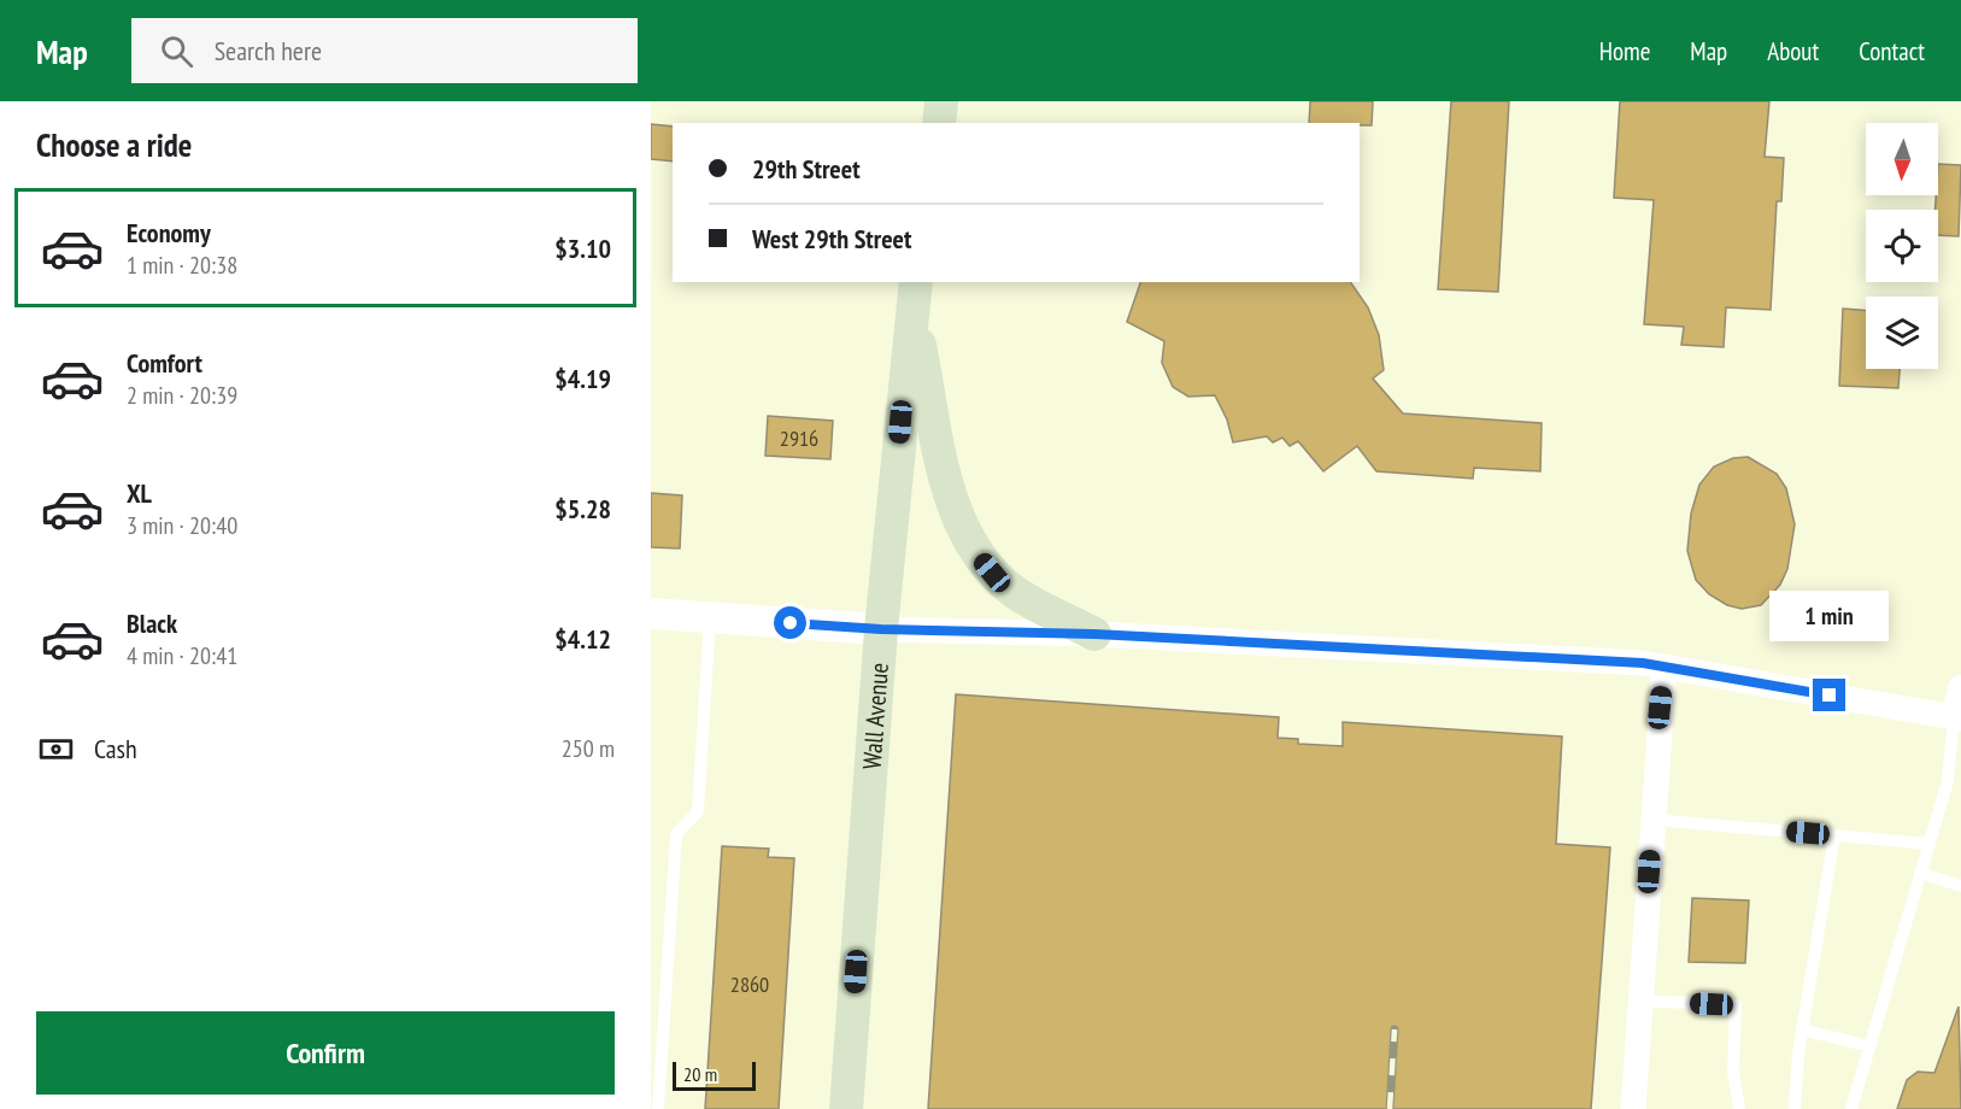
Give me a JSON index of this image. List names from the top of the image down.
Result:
{
  "streets": {
    "main road": ["Wall Avenue"]
  },
  "house_numbers": ["2916", "2860"],
  "scale_bar": "20 m",
  "north": "bottom",
  "page": {
    "header": "Map",
    "search": "Search here",
    "nav": [
      "Home",
      "Map",
      "About",
      "Contact"
    ],
    "heading": "Choose a ride",
    "banner": ["29th Street", "West 29th Street"],
    "list": [
      {
        "name": "Economy",
        "note": "1 min · 20:38",
        "value": "$3.10"
      },
      {
        "name": "Comfort",
        "note": "2 min · 20:39",
        "value": "$4.19"
      },
      {
        "name": "XL",
        "note": "3 min · 20:40",
        "value": "$5.28"
      },
      {
        "name": "Black",
        "note": "4 min · 20:41",
        "value": "$4.12"
      }
    ],
    "bubble": "1 min",
    "pay": ["Cash", "250 m"],
    "buttons": "Confirm",
    "scale": "20 m"
  }
}
